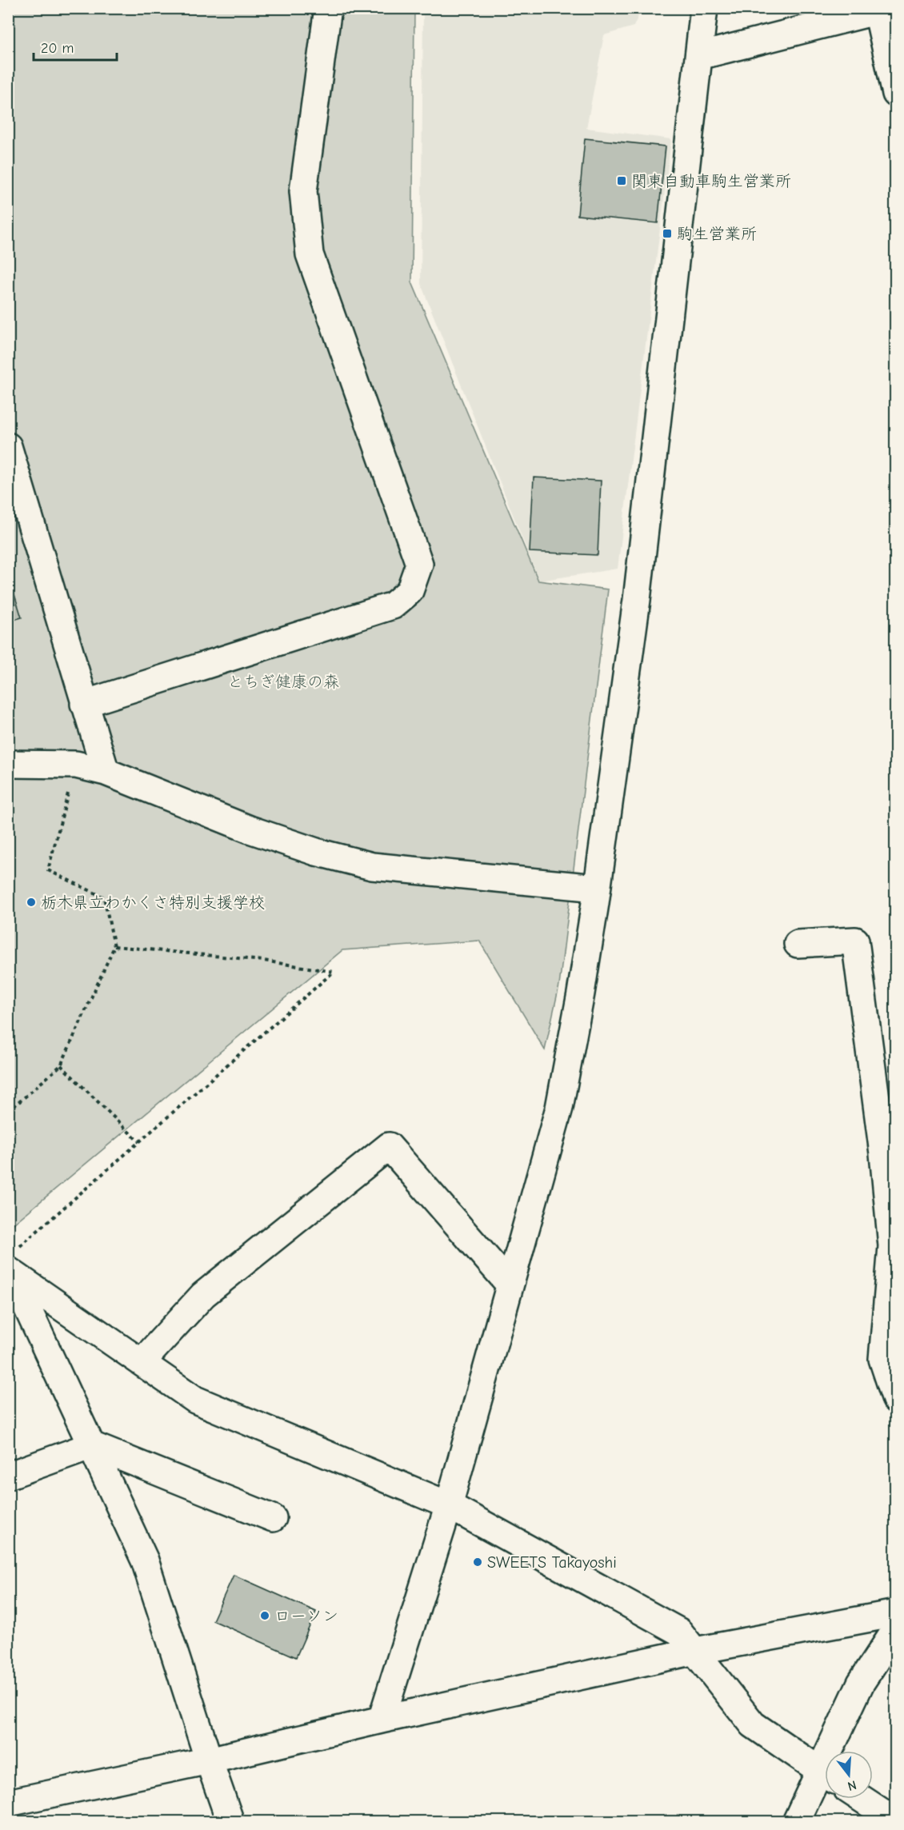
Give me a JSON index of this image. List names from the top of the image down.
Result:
{
  "parks": ["とちぎ健康の森"],
  "places": {
    "transit": ["関東自動車駒生営業所", "駒生営業所"],
    "other": ["栃木県立わかくさ特別支援学校", "SWEETS Takayoshi", "ローソン"]
  },
  "scale_bar": "20 m",
  "north": "bottom"
}
